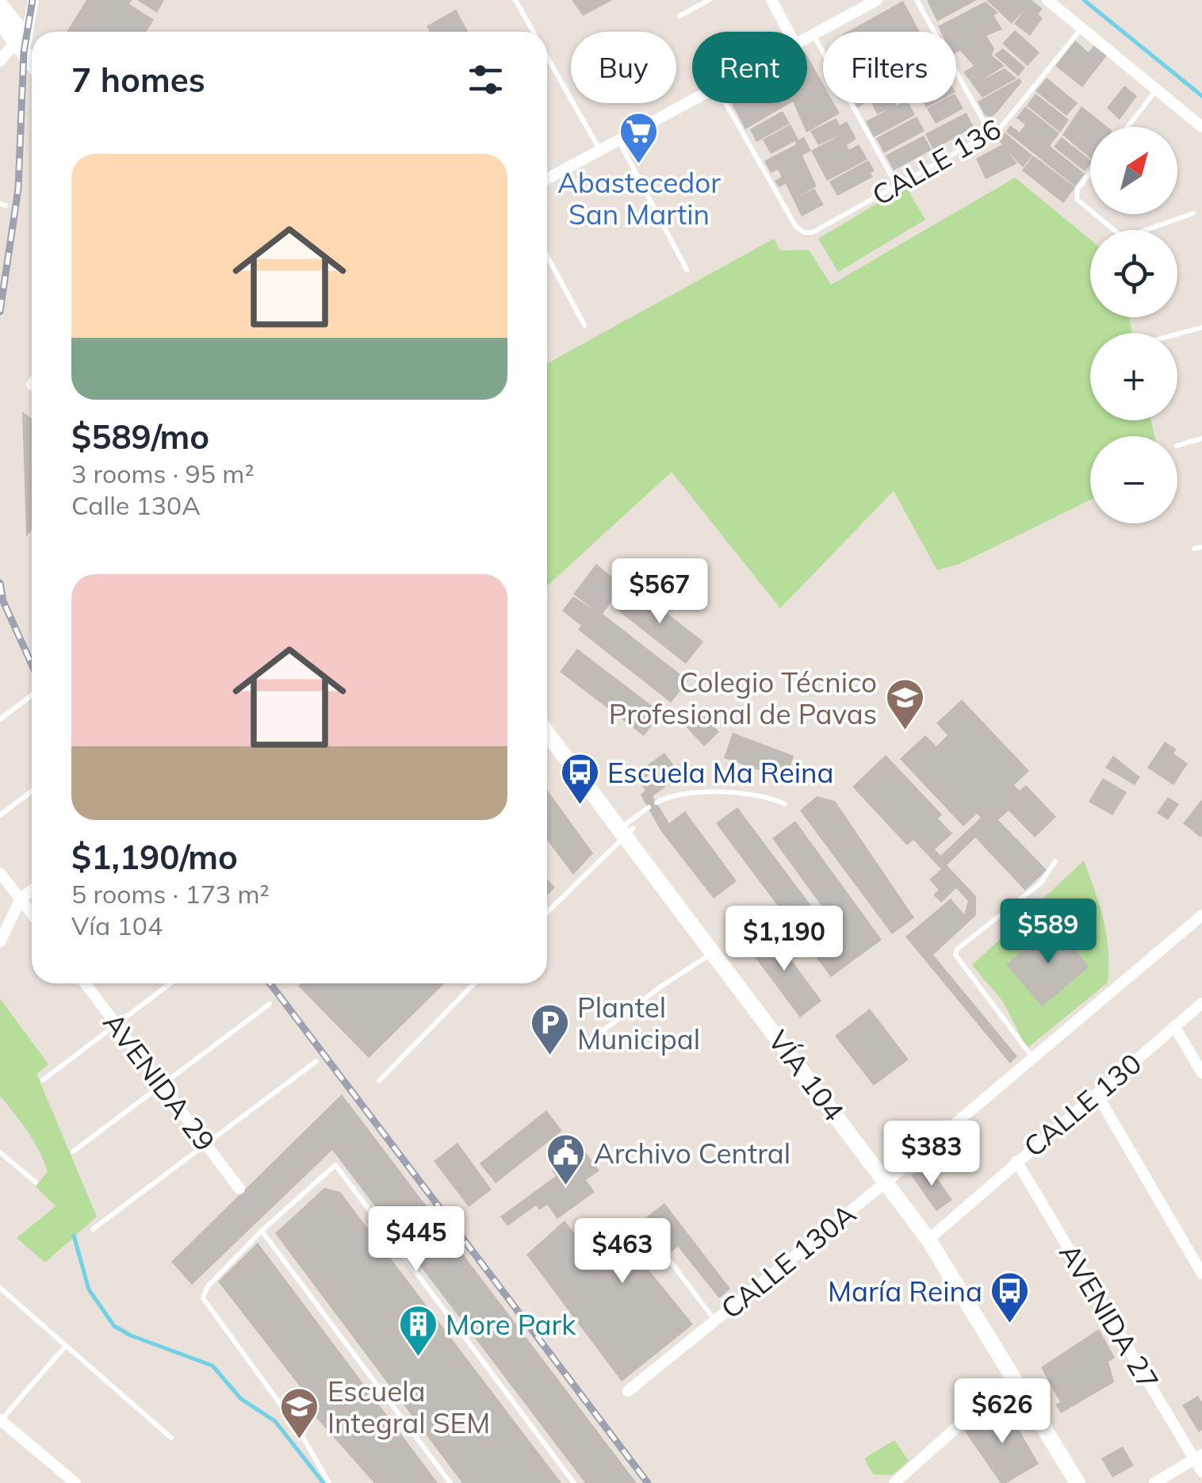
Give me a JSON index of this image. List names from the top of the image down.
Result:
{
  "streets": {
    "main road": ["VÍA 104"],
    "street": [
      "AVENIDA 29",
      "CALLE 130",
      "CALLE 130A",
      "AVENIDA 27"
    ],
    "lane": ["CALLE 136"]
  },
  "crossings": [
    ["VÍA 104", "CALLE 130"],
    ["VÍA 104", "CALLE 130A"],
    ["CALLE 130", "AVENIDA 27"]
  ],
  "places": {
    "supermarket": ["Abastecedor San Martin"],
    "school or university": ["Colegio Técnico Profesional de Pavas", "Escuela Integral SEM"],
    "bus stop": ["Escuela Ma Reina", "María Reina"],
    "parking": ["Plantel Municipal"],
    "public building": ["Archivo Central"],
    "building": ["More Park"]
  },
  "north": "top right",
  "page": {
    "chip": ["Buy", "Rent", "Filters"],
    "heading": "7 homes",
    "map_buttons": ["+", "−"],
    "list": [
      {
        "name": "$589/mo",
        "note": "3 rooms · 95 m² · Calle 130A"
      },
      {
        "name": "$1,190/mo",
        "note": "5 rooms · 173 m² · Vía 104"
      }
    ],
    "price": [
      "$567",
      "$589",
      "$1,190",
      "$383",
      "$445",
      "$463",
      "$626"
    ]
  }
}
